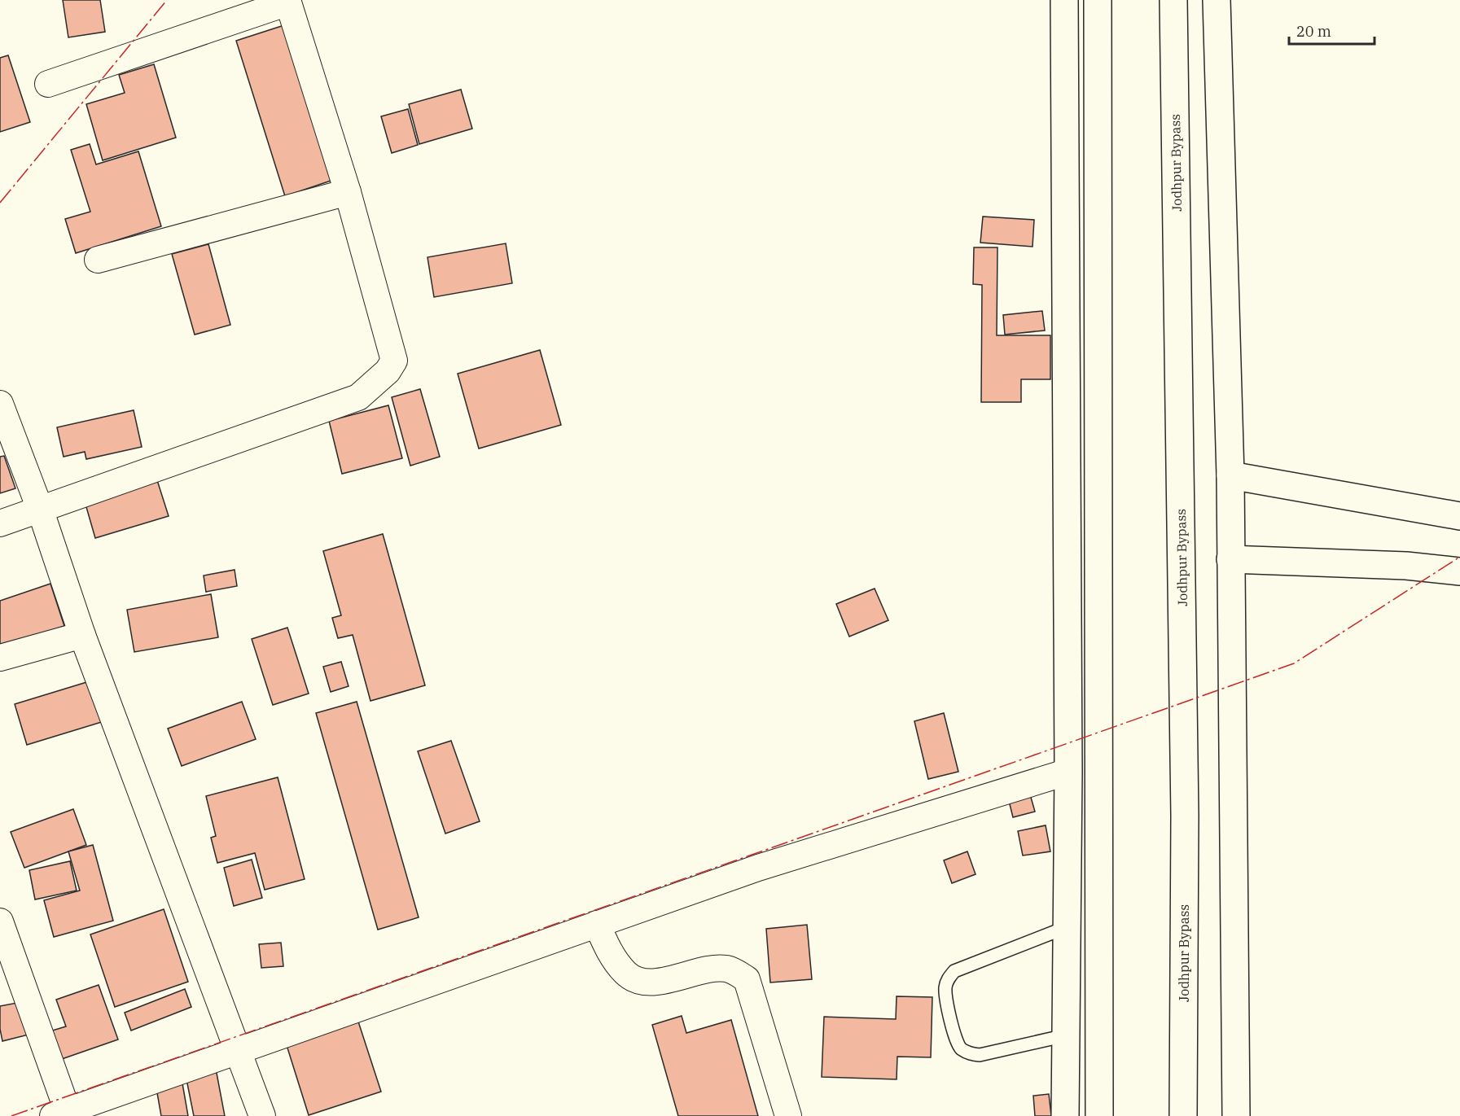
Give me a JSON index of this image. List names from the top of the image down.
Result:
{
  "streets": {
    "main road": ["Jodhpur Bypass"]
  },
  "scale_bar": "20 m"
}
